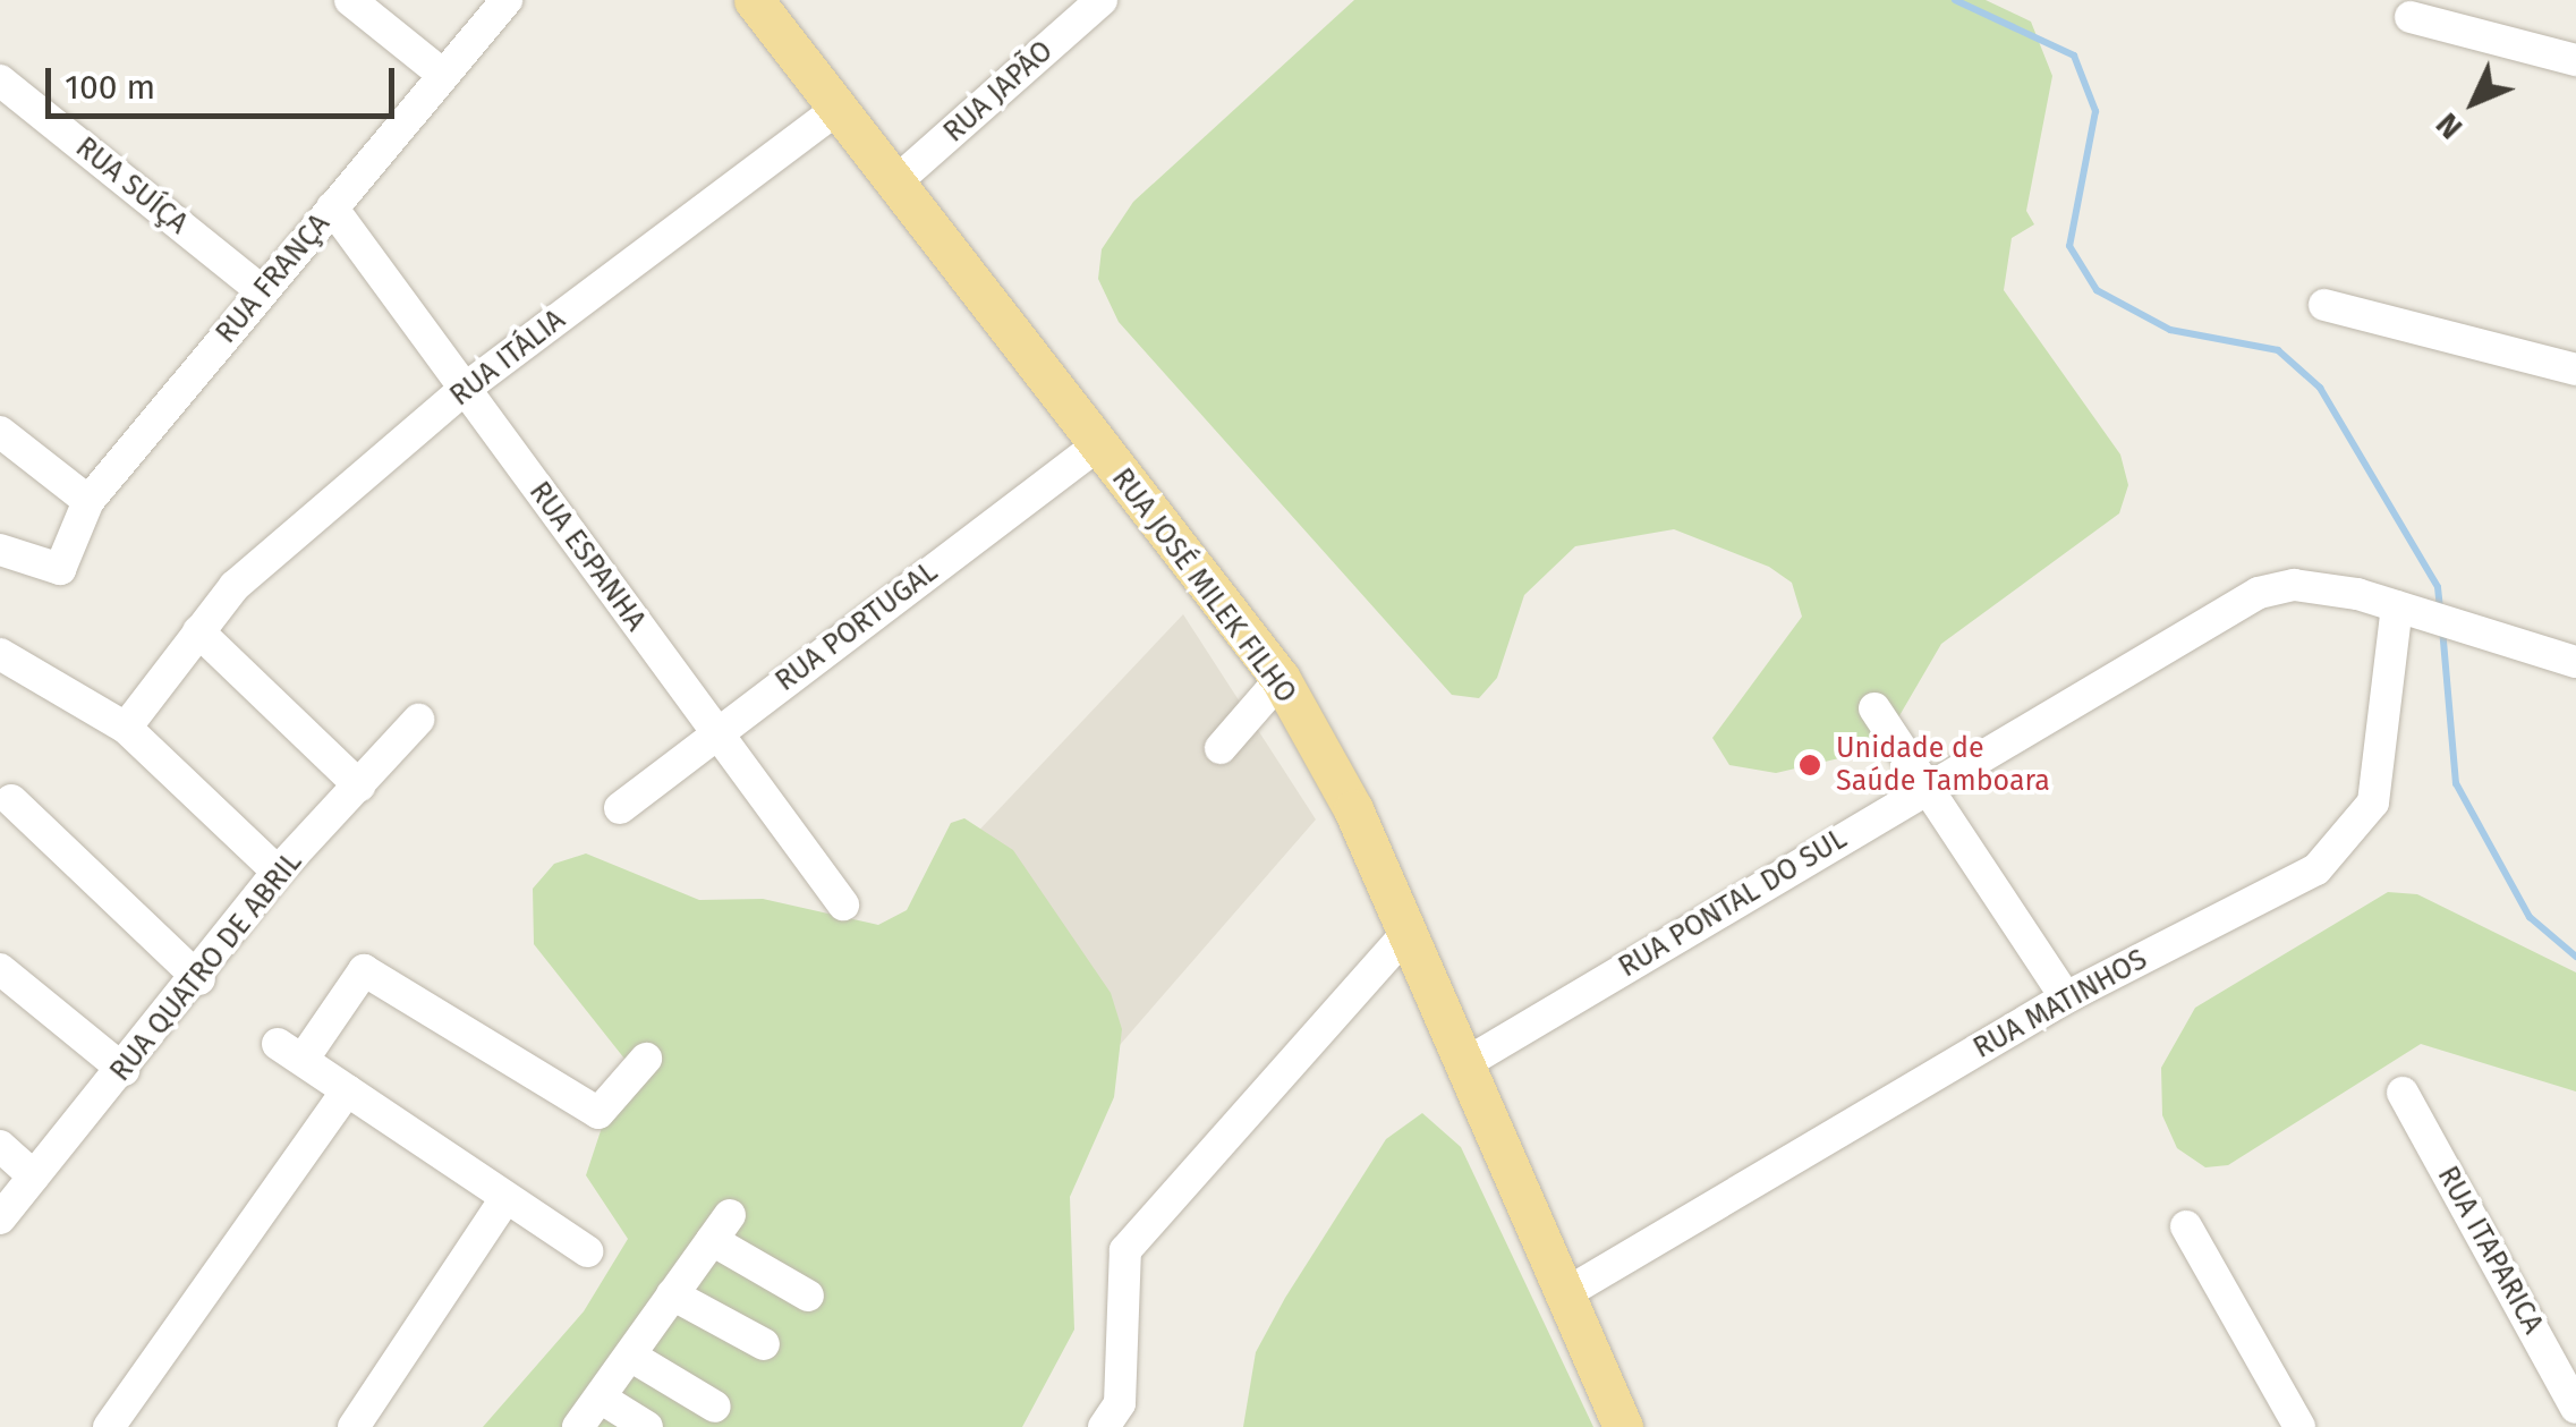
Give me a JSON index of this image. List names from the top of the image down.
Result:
{
  "streets": {
    "main road": ["RUA JOSÉ MILEK FILHO"],
    "street": [
      "RUA JAPÃO",
      "RUA SUÍÇA",
      "RUA FRANÇA",
      "RUA ITÁLIA",
      "RUA ESPANHA",
      "RUA PORTUGAL",
      "RUA PONTAL DO SUL",
      "RUA QUATRO DE ABRIL",
      "RUA MATINHOS",
      "RUA ITAPARICA"
    ]
  },
  "crossings": [
    ["RUA JAPÃO", "RUA JOSÉ MILEK FILHO"],
    ["RUA SUÍÇA", "RUA FRANÇA"],
    ["RUA FRANÇA", "RUA ESPANHA"],
    ["RUA ITÁLIA", "RUA ESPANHA"],
    ["RUA ITÁLIA", "RUA JOSÉ MILEK FILHO"],
    ["RUA ESPANHA", "RUA PORTUGAL"],
    ["RUA JOSÉ MILEK FILHO", "RUA PORTUGAL"],
    ["RUA JOSÉ MILEK FILHO", "RUA PONTAL DO SUL"],
    ["RUA JOSÉ MILEK FILHO", "RUA MATINHOS"],
    ["RUA PONTAL DO SUL", "RUA MATINHOS"]
  ],
  "places": ["Unidade de Saúde Tamboara"],
  "scale_bar": "100 m",
  "north": "bottom left"
}
